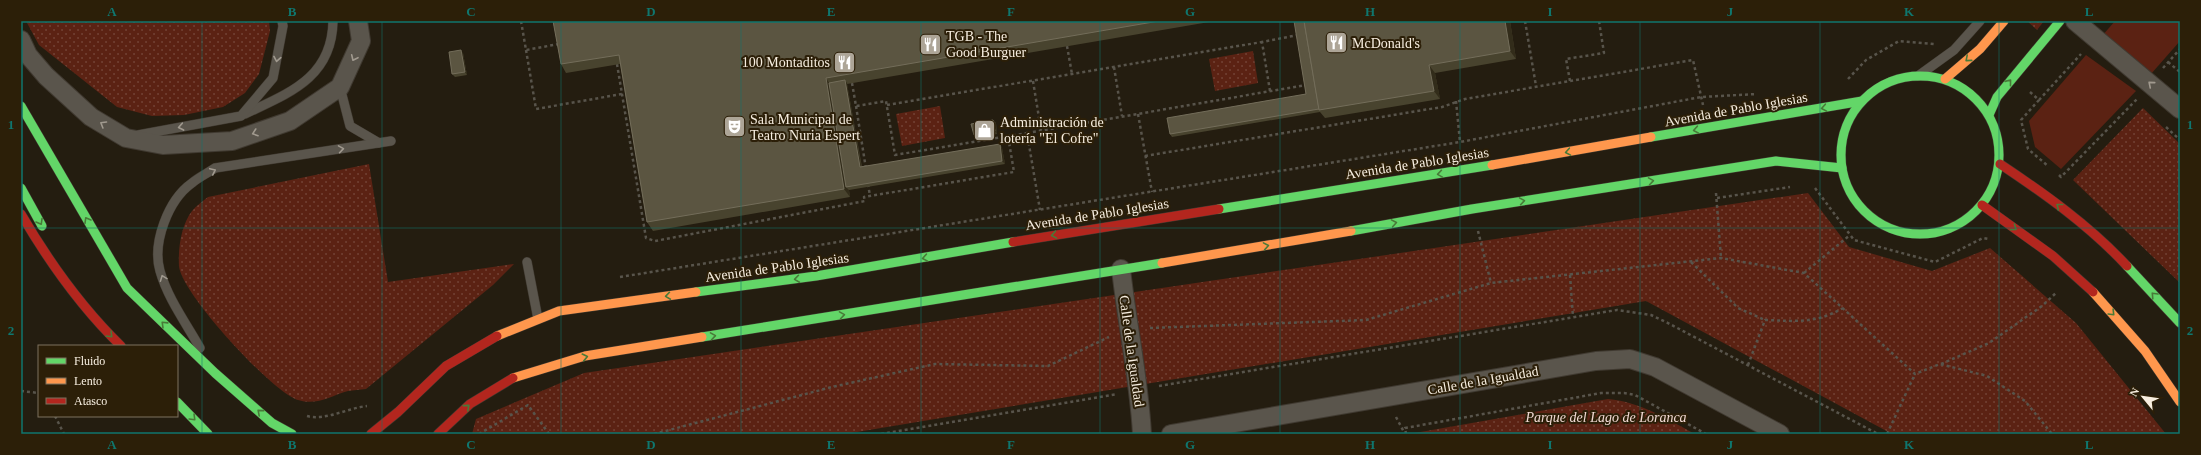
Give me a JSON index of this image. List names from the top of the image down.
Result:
{
  "streets": {
    "main road": ["Avenida de Pablo Iglesias"],
    "street": ["Calle de la Igualdad"]
  },
  "parks": ["Parque del Lago de Loranca"],
  "places": {
    "restaurant": ["McDonald's", "TGB - The Good Burguer", "100 Montaditos"],
    "theatre": ["Sala Municipal de Teatro Nuria Espert"],
    "shop": ["Administración de lotería \"El Cofre\""]
  },
  "legend": ["Fluido", "Lento", "Atasco"],
  "north": "top left",
  "grid": {
    "columns": [
      "A",
      "B",
      "C",
      "D",
      "E",
      "F",
      "G",
      "H",
      "I",
      "J",
      "K",
      "L"
    ],
    "rows": ["1", "2"]
  }
}
